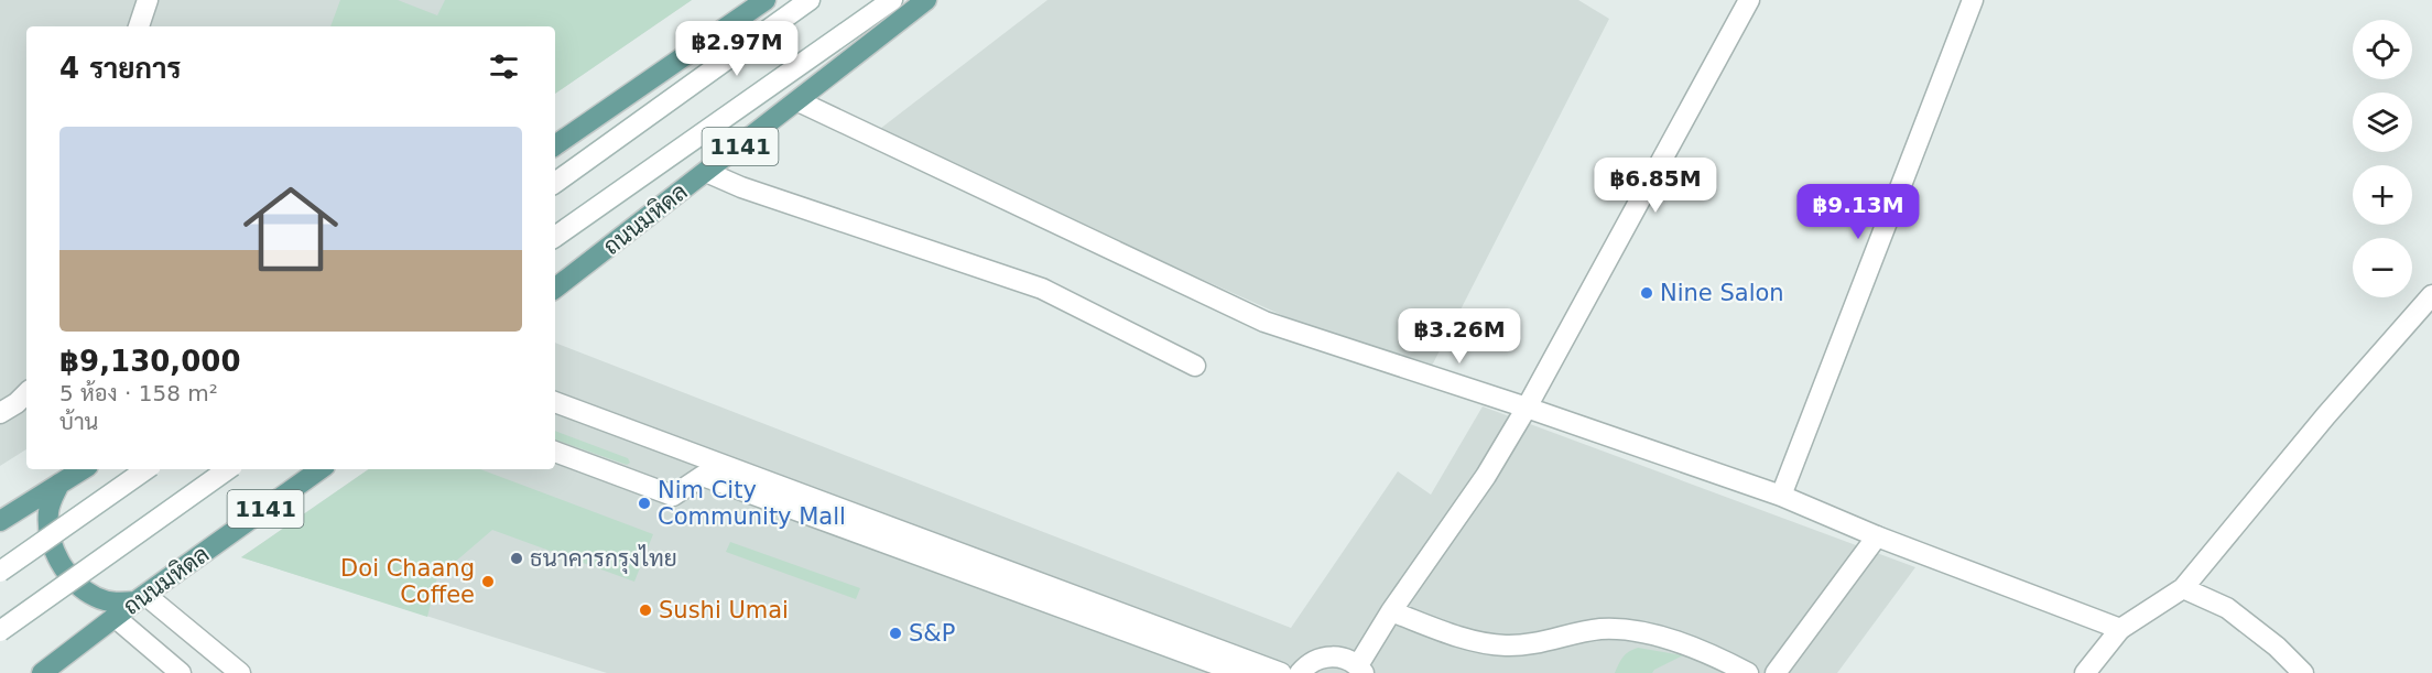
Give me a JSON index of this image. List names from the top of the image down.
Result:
{
  "streets": {
    "main road": ["1141", "ถนนมหิดล"]
  },
  "places": [
    "Nine Salon",
    "Nim City Community Mall",
    "ธนาคารกรุงไทย",
    "Doi Chaang Coffee",
    "Sushi Umai",
    "S&P"
  ],
  "page": {
    "map_buttons": ["+", "−"],
    "price": [
      "฿2.97M",
      "฿6.85M",
      "฿9.13M",
      "฿3.26M"
    ],
    "heading": "4 รายการ",
    "list": [
      {
        "name": "฿9,130,000",
        "note": "5 ห้อง · 158 m² · บ้าน"
      }
    ]
  }
}
